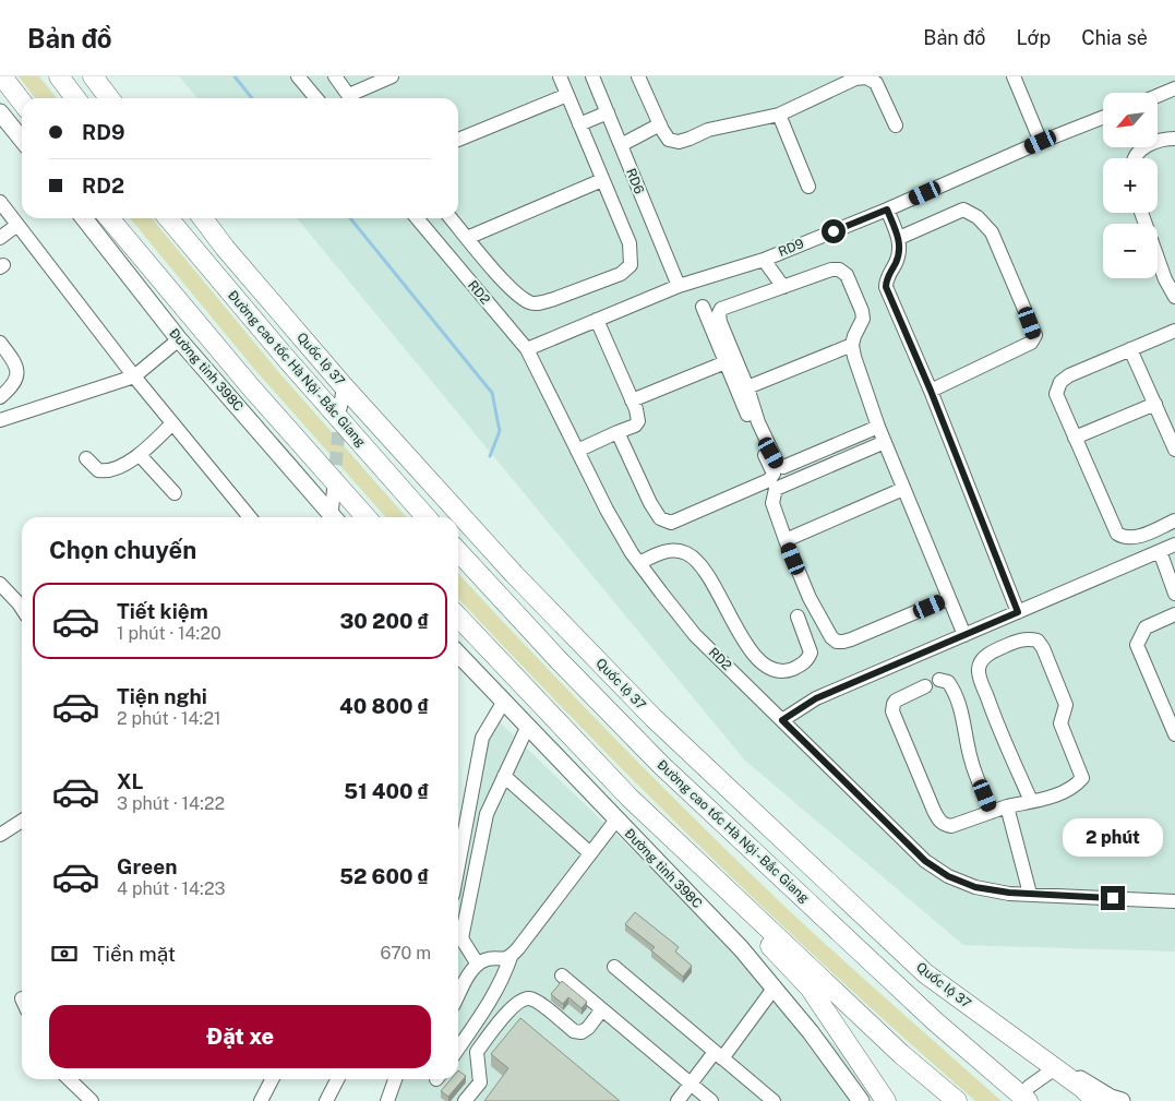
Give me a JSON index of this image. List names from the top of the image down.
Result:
{
  "streets": {
    "highway": ["Quốc lộ 37", "Đường cao tốc Hà Nội - Bắc Giang"],
    "main road": ["Đường tỉnh 398C"],
    "street": ["RD6", "RD9", "RD2"]
  },
  "crossings": [
    ["RD6", "RD9"],
    ["RD9", "RD2"]
  ],
  "north": "bottom left",
  "page": {
    "header": "Bản đồ",
    "nav": ["Bản đồ", "Lớp", "Chia sẻ"],
    "map_buttons": ["+", "−"],
    "banner": ["RD9", "RD2"],
    "heading": "Chọn chuyến",
    "list": [
      {
        "name": "Tiết kiệm",
        "note": "1 phút · 14:20",
        "value": "30 200 ₫"
      },
      {
        "name": "Tiện nghi",
        "note": "2 phút · 14:21",
        "value": "40 800 ₫"
      },
      {
        "name": "XL",
        "note": "3 phút · 14:22",
        "value": "51 400 ₫"
      },
      {
        "name": "Green",
        "note": "4 phút · 14:23",
        "value": "52 600 ₫"
      }
    ],
    "bubble": "2 phút",
    "pay": ["Tiền mặt", "670 m"],
    "buttons": "Đặt xe"
  }
}
